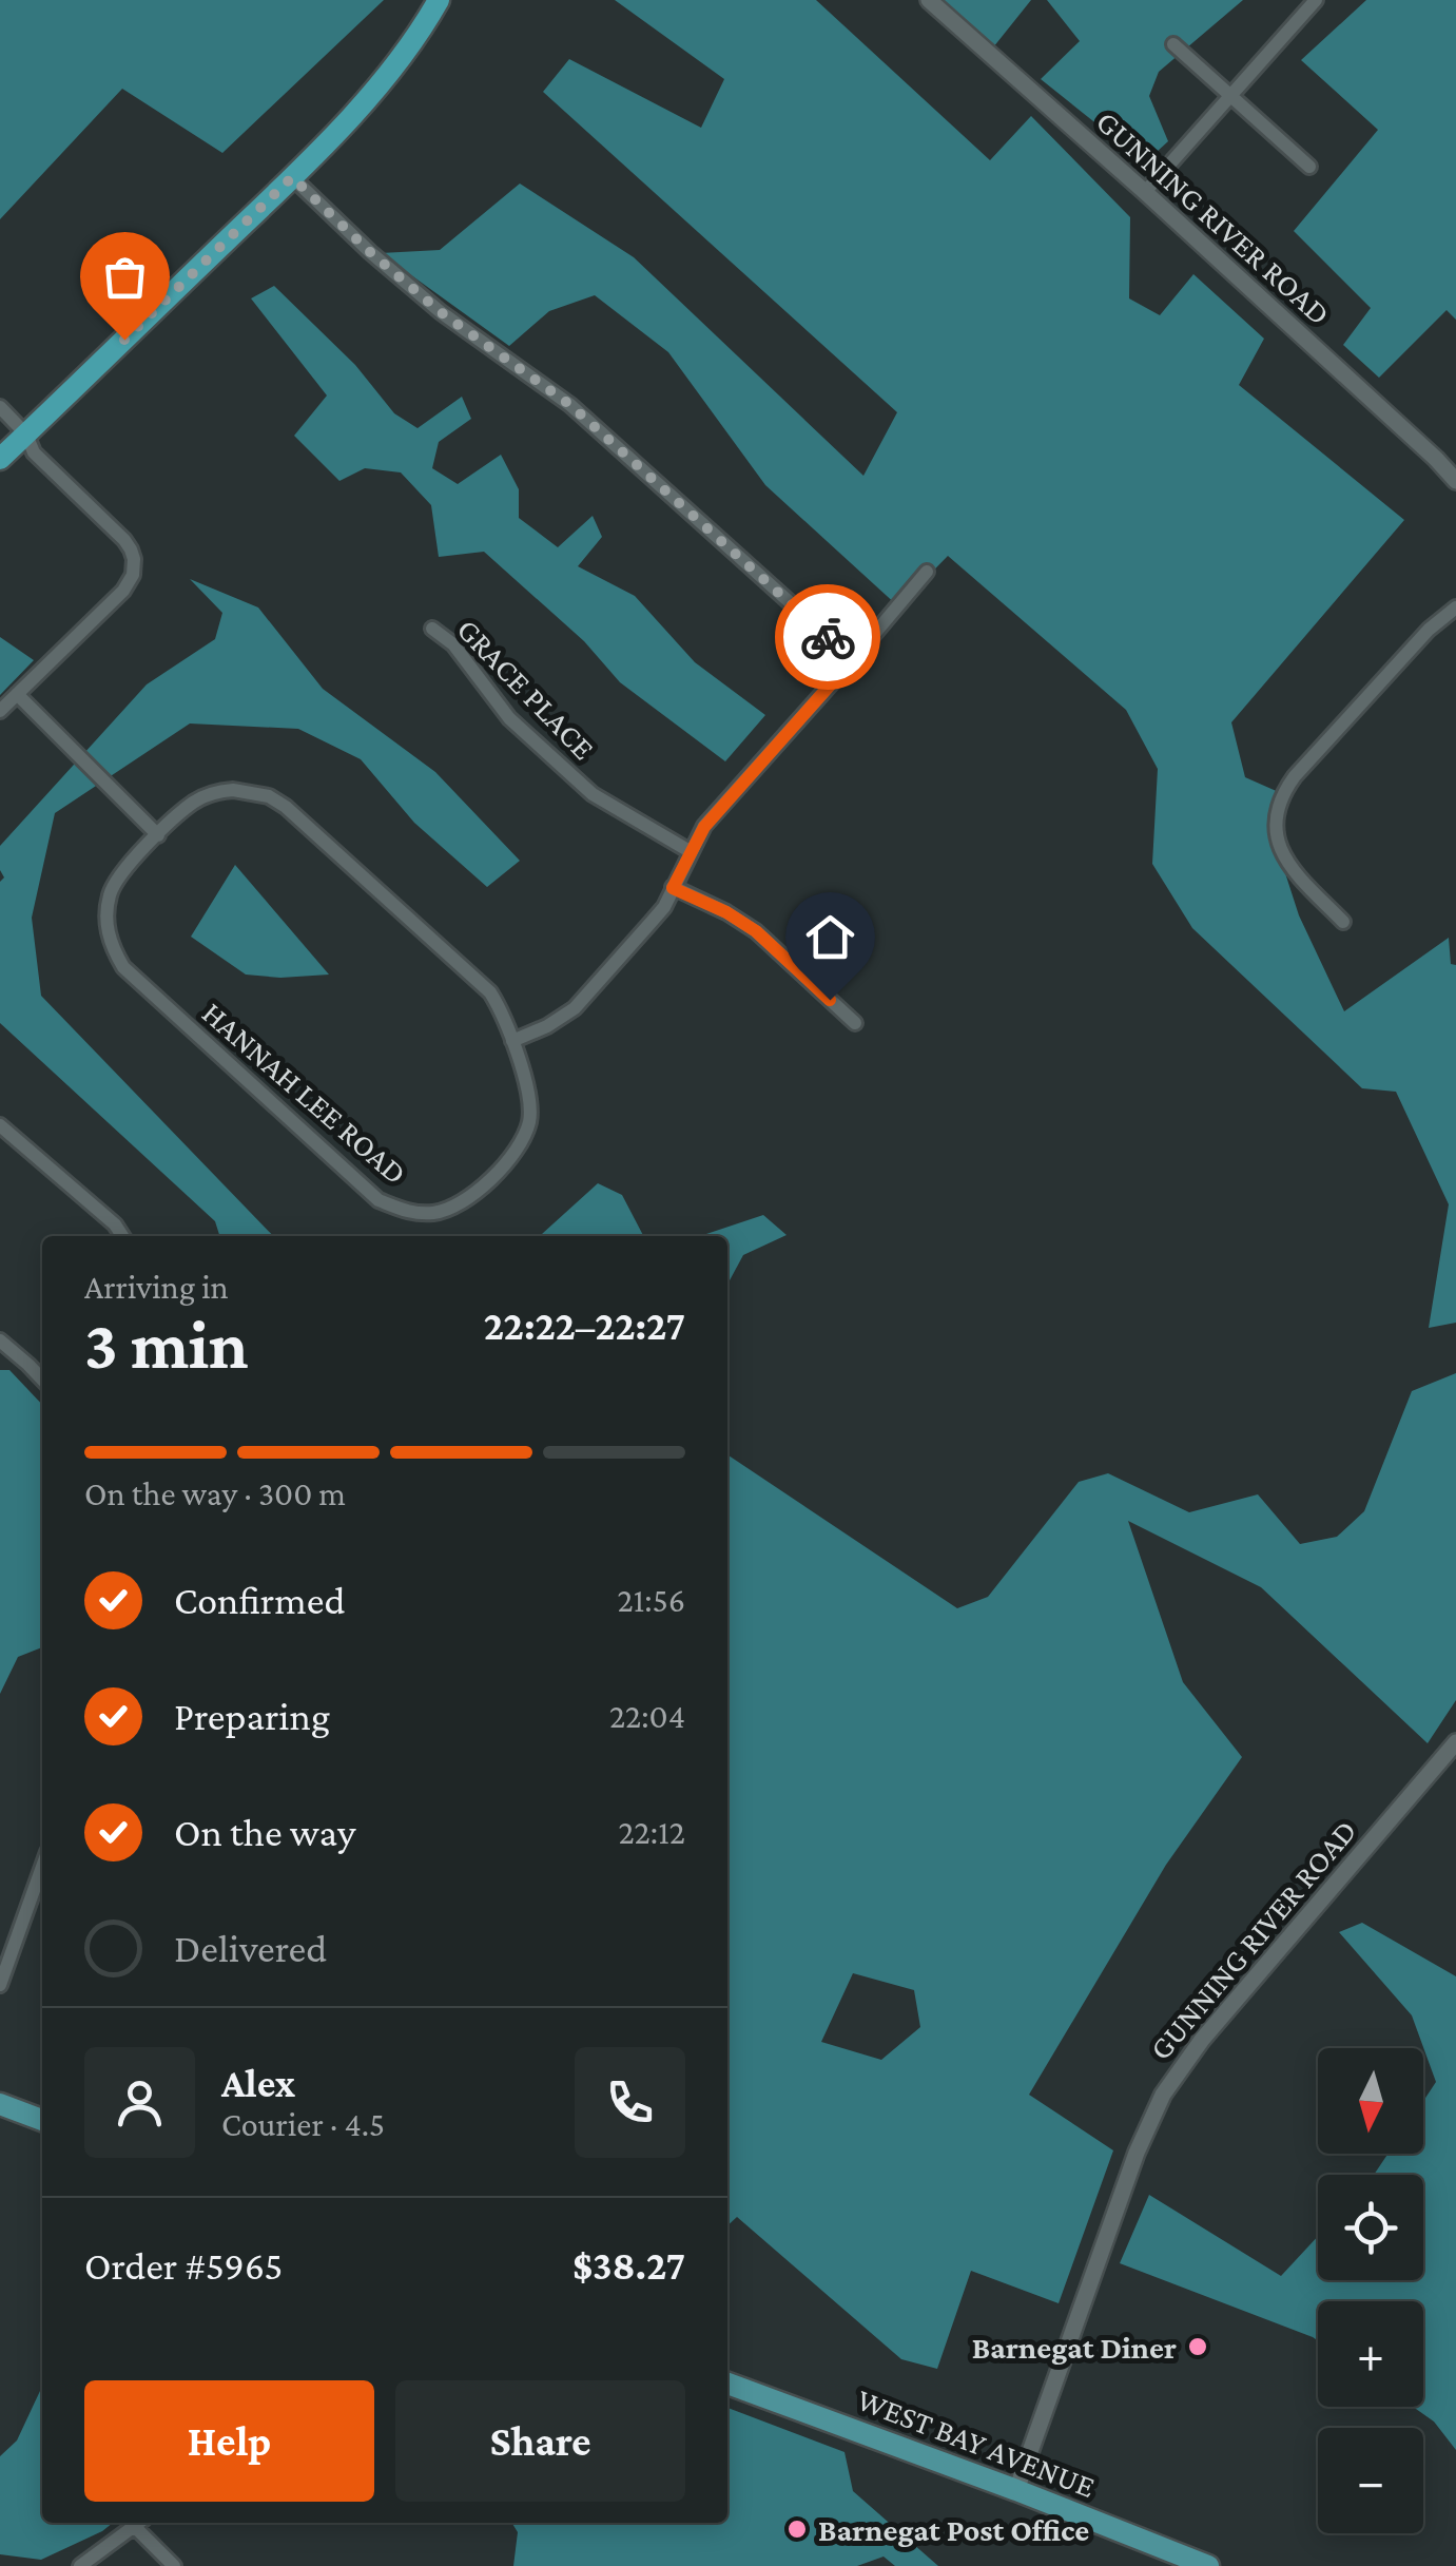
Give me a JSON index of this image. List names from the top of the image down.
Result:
{
  "streets": {
    "main road": ["WEST BAY AVENUE"],
    "street": ["GUNNING RIVER ROAD", "GRACE PLACE", "HANNAH LEE ROAD"]
  },
  "crossings": [
    ["GUNNING RIVER ROAD", "WEST BAY AVENUE"]
  ],
  "places": ["Barnegat Diner", "Barnegat Post Office"],
  "north": "bottom",
  "page": {
    "heading": ["3 min", "Arriving in", "22:22–22:27"],
    "panel": [
      "Alex",
      "Courier · 4.5",
      "Order #5965",
      "$38.27"
    ],
    "bar": "On the way · 300 m",
    "list": [
      ["Confirmed", "21:56"],
      ["Preparing", "22:04"],
      ["On the way", "22:12"],
      "Delivered"
    ],
    "map_buttons": ["+", "−"],
    "buttons": ["Help", "Share"]
  }
}
